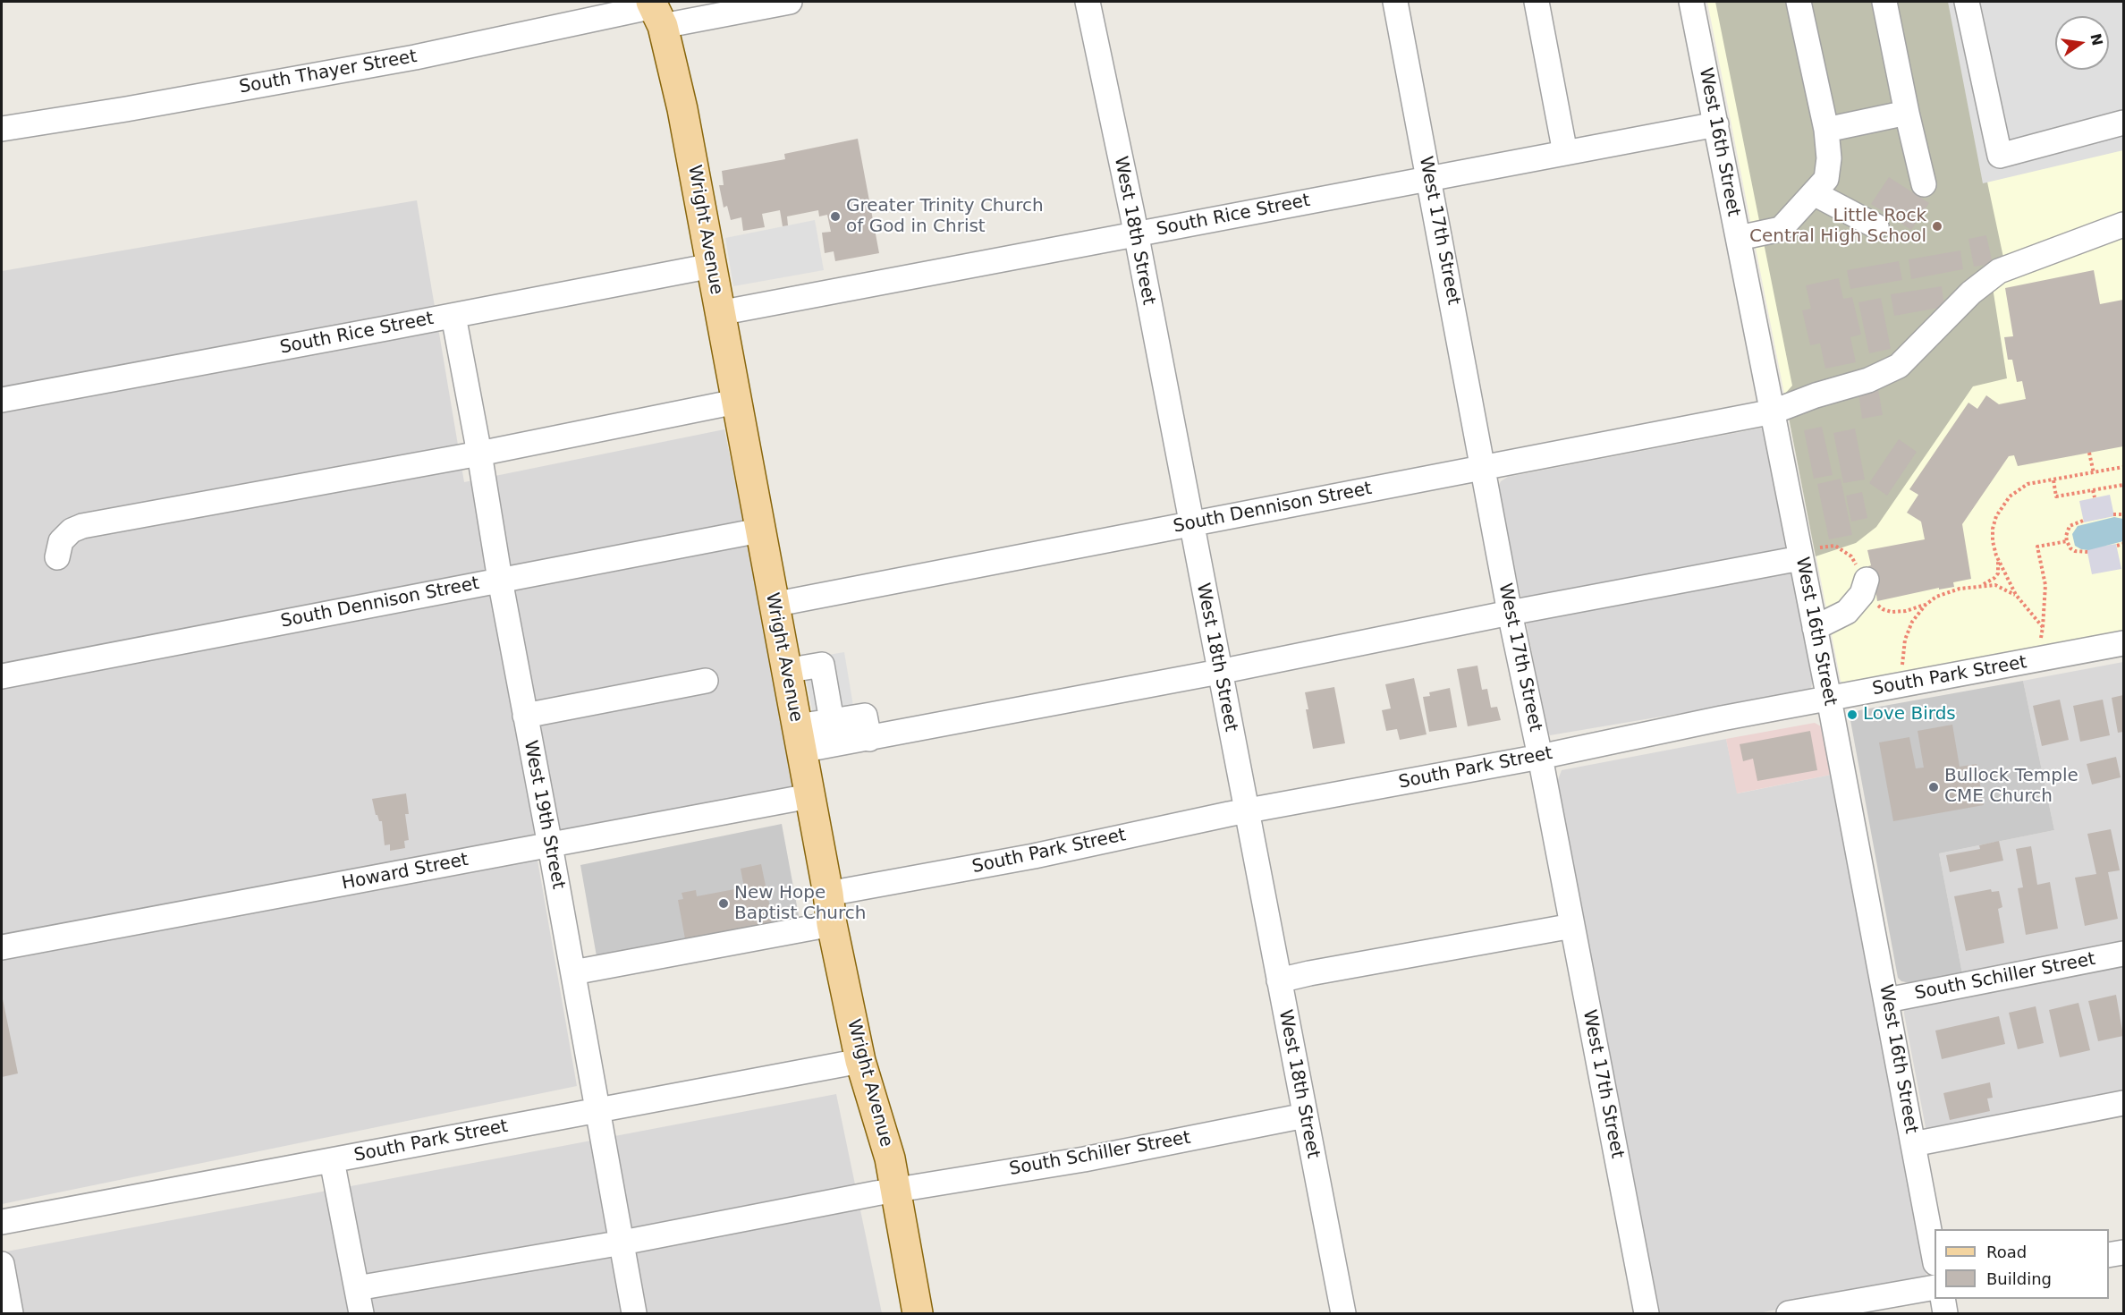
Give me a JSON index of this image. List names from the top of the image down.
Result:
{
  "streets": {
    "main road": ["Wright Avenue"],
    "street": [
      "South Thayer Street",
      "West 16th Street",
      "South Rice Street",
      "West 18th Street",
      "West 17th Street",
      "South Dennison Street",
      "South Park Street",
      "West 19th Street",
      "Howard Street",
      "South Schiller Street"
    ]
  },
  "crossings": [
    ["South Thayer Street", "Wright Avenue"],
    ["West 16th Street", "South Rice Street"],
    ["West 16th Street", "South Dennison Street"],
    ["West 16th Street", "South Park Street"],
    ["West 16th Street", "South Schiller Street"],
    ["South Rice Street", "Wright Avenue"],
    ["South Rice Street", "West 18th Street"],
    ["South Rice Street", "West 17th Street"],
    ["South Rice Street", "West 19th Street"],
    ["Wright Avenue", "South Dennison Street"],
    ["Wright Avenue", "South Park Street"],
    ["Wright Avenue", "Howard Street"],
    ["Wright Avenue", "South Schiller Street"],
    ["West 18th Street", "South Dennison Street"],
    ["West 18th Street", "South Park Street"],
    ["West 18th Street", "South Schiller Street"],
    ["West 17th Street", "South Dennison Street"],
    ["West 17th Street", "South Park Street"],
    ["South Dennison Street", "West 19th Street"],
    ["South Park Street", "West 19th Street"],
    ["West 19th Street", "Howard Street"],
    ["West 19th Street", "South Schiller Street"]
  ],
  "places": [
    "Greater Trinity Church of God in Christ",
    "Little Rock Central High School",
    "Love Birds",
    "Bullock Temple CME Church",
    "New Hope Baptist Church"
  ],
  "legend": ["Road", "Building"],
  "north": "right"
}
